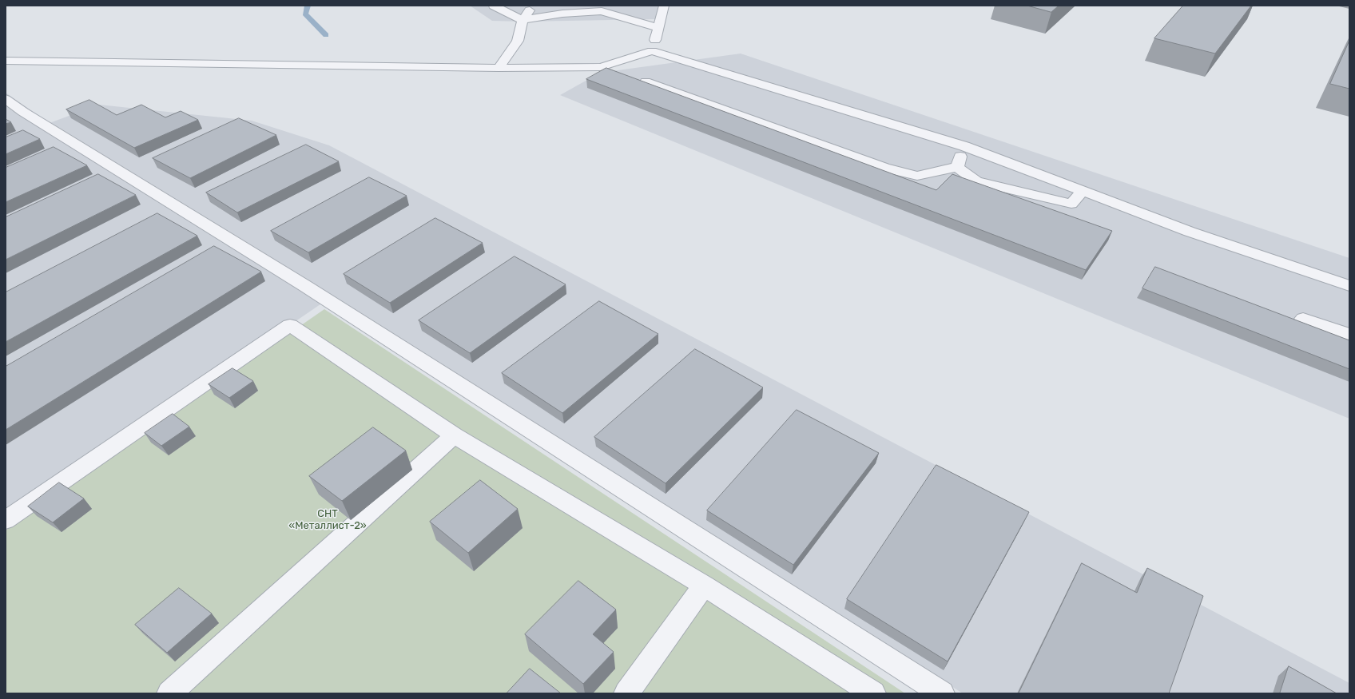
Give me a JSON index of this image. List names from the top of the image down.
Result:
{
  "parks": ["СНТ «Металлист-2»"]
}
